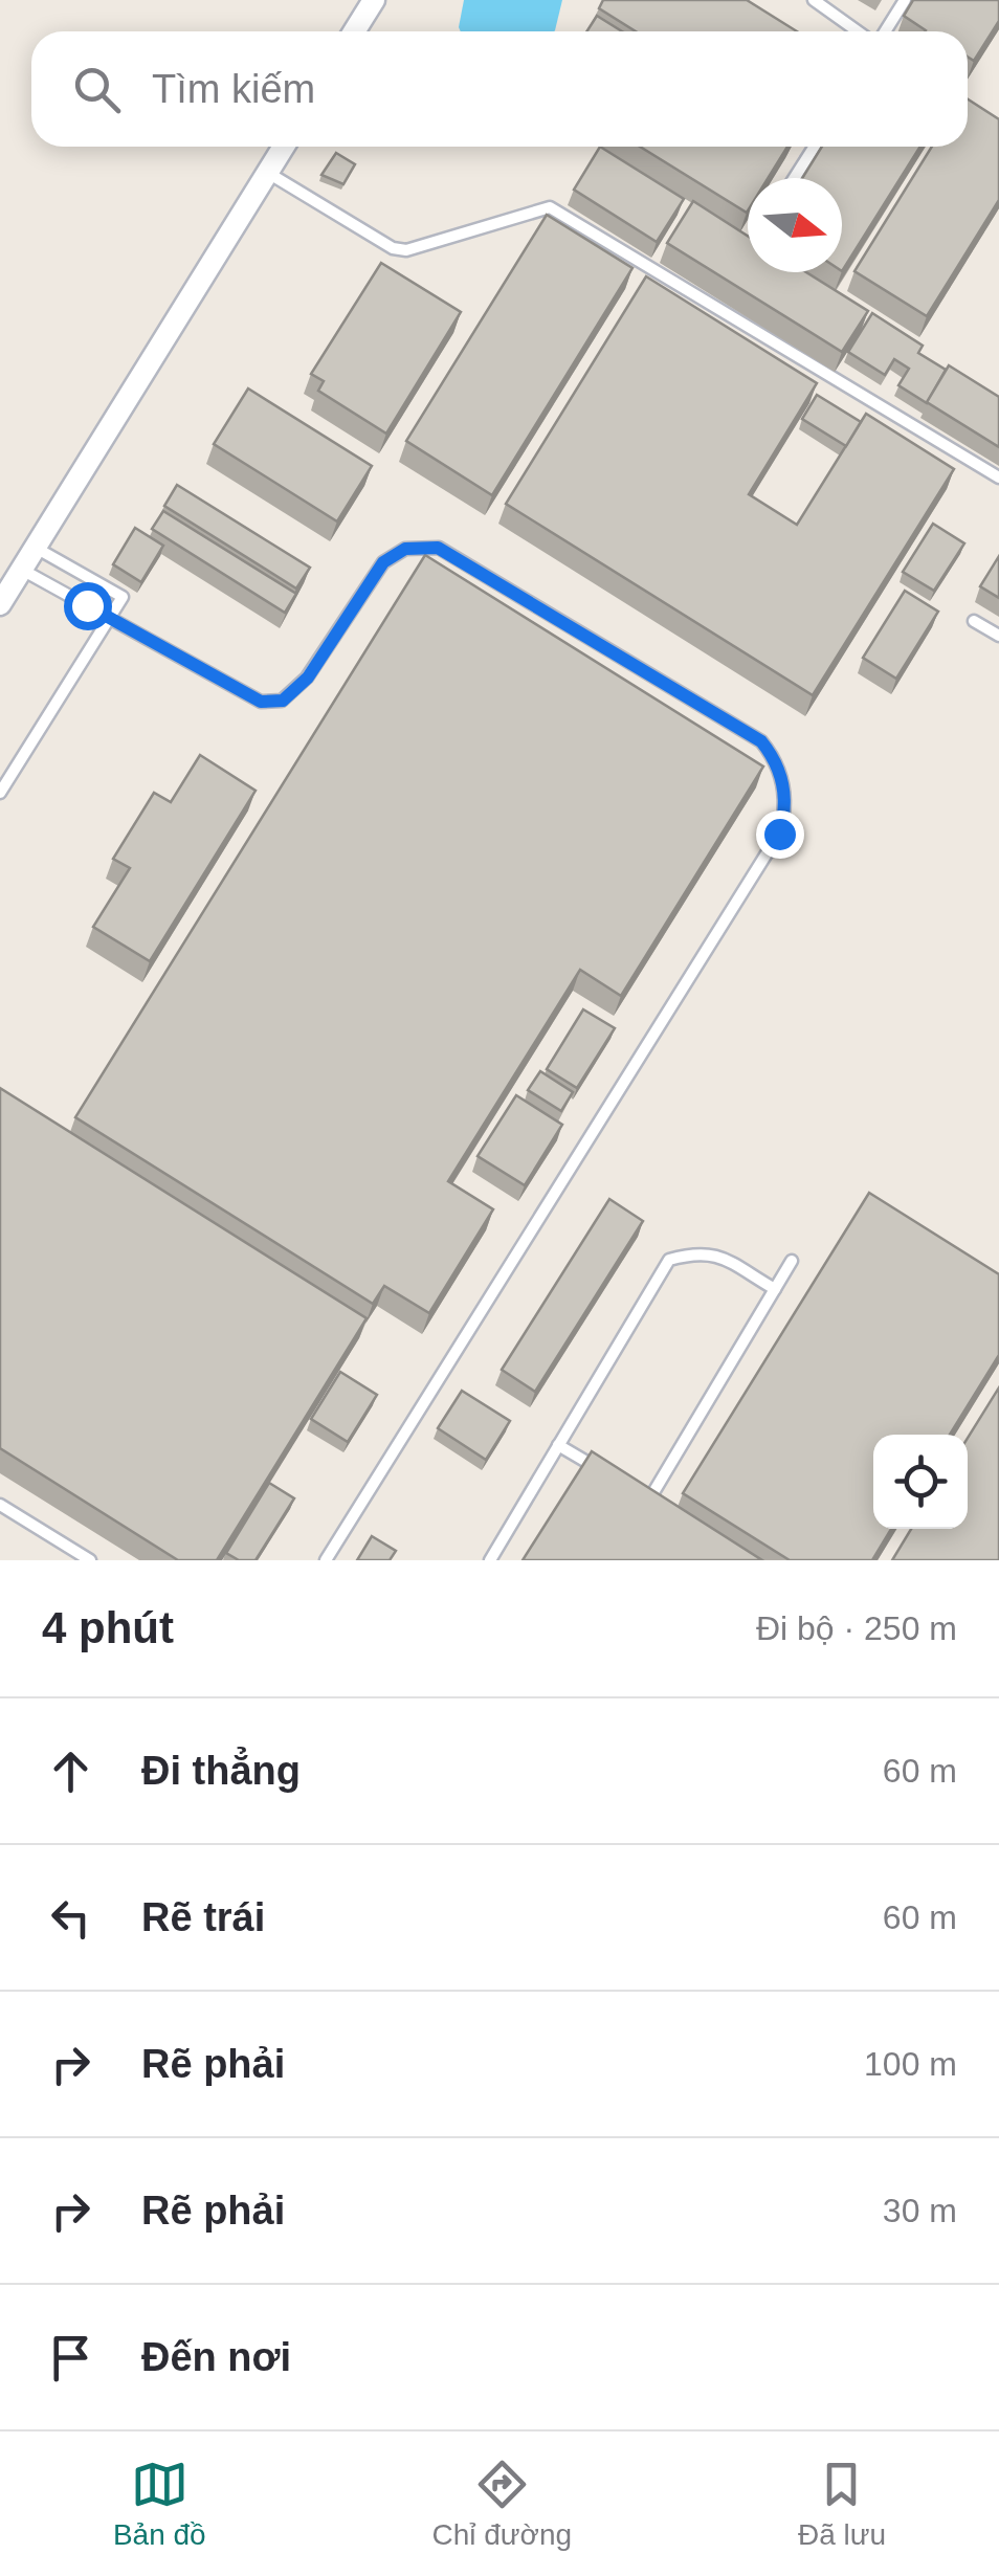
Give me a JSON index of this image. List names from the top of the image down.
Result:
{
  "north": "right",
  "page": {
    "search": "Tìm kiếm",
    "heading": ["4 phút", "Đi bộ · 250 m"],
    "list": [
      ["Đi thẳng", "60 m"],
      ["Rẽ trái", "60 m"],
      ["Rẽ phải", "100 m"],
      ["Rẽ phải", "30 m"],
      "Đến nơi"
    ],
    "nav": ["Bản đồ", "Chỉ đường", "Đã lưu"]
  }
}
